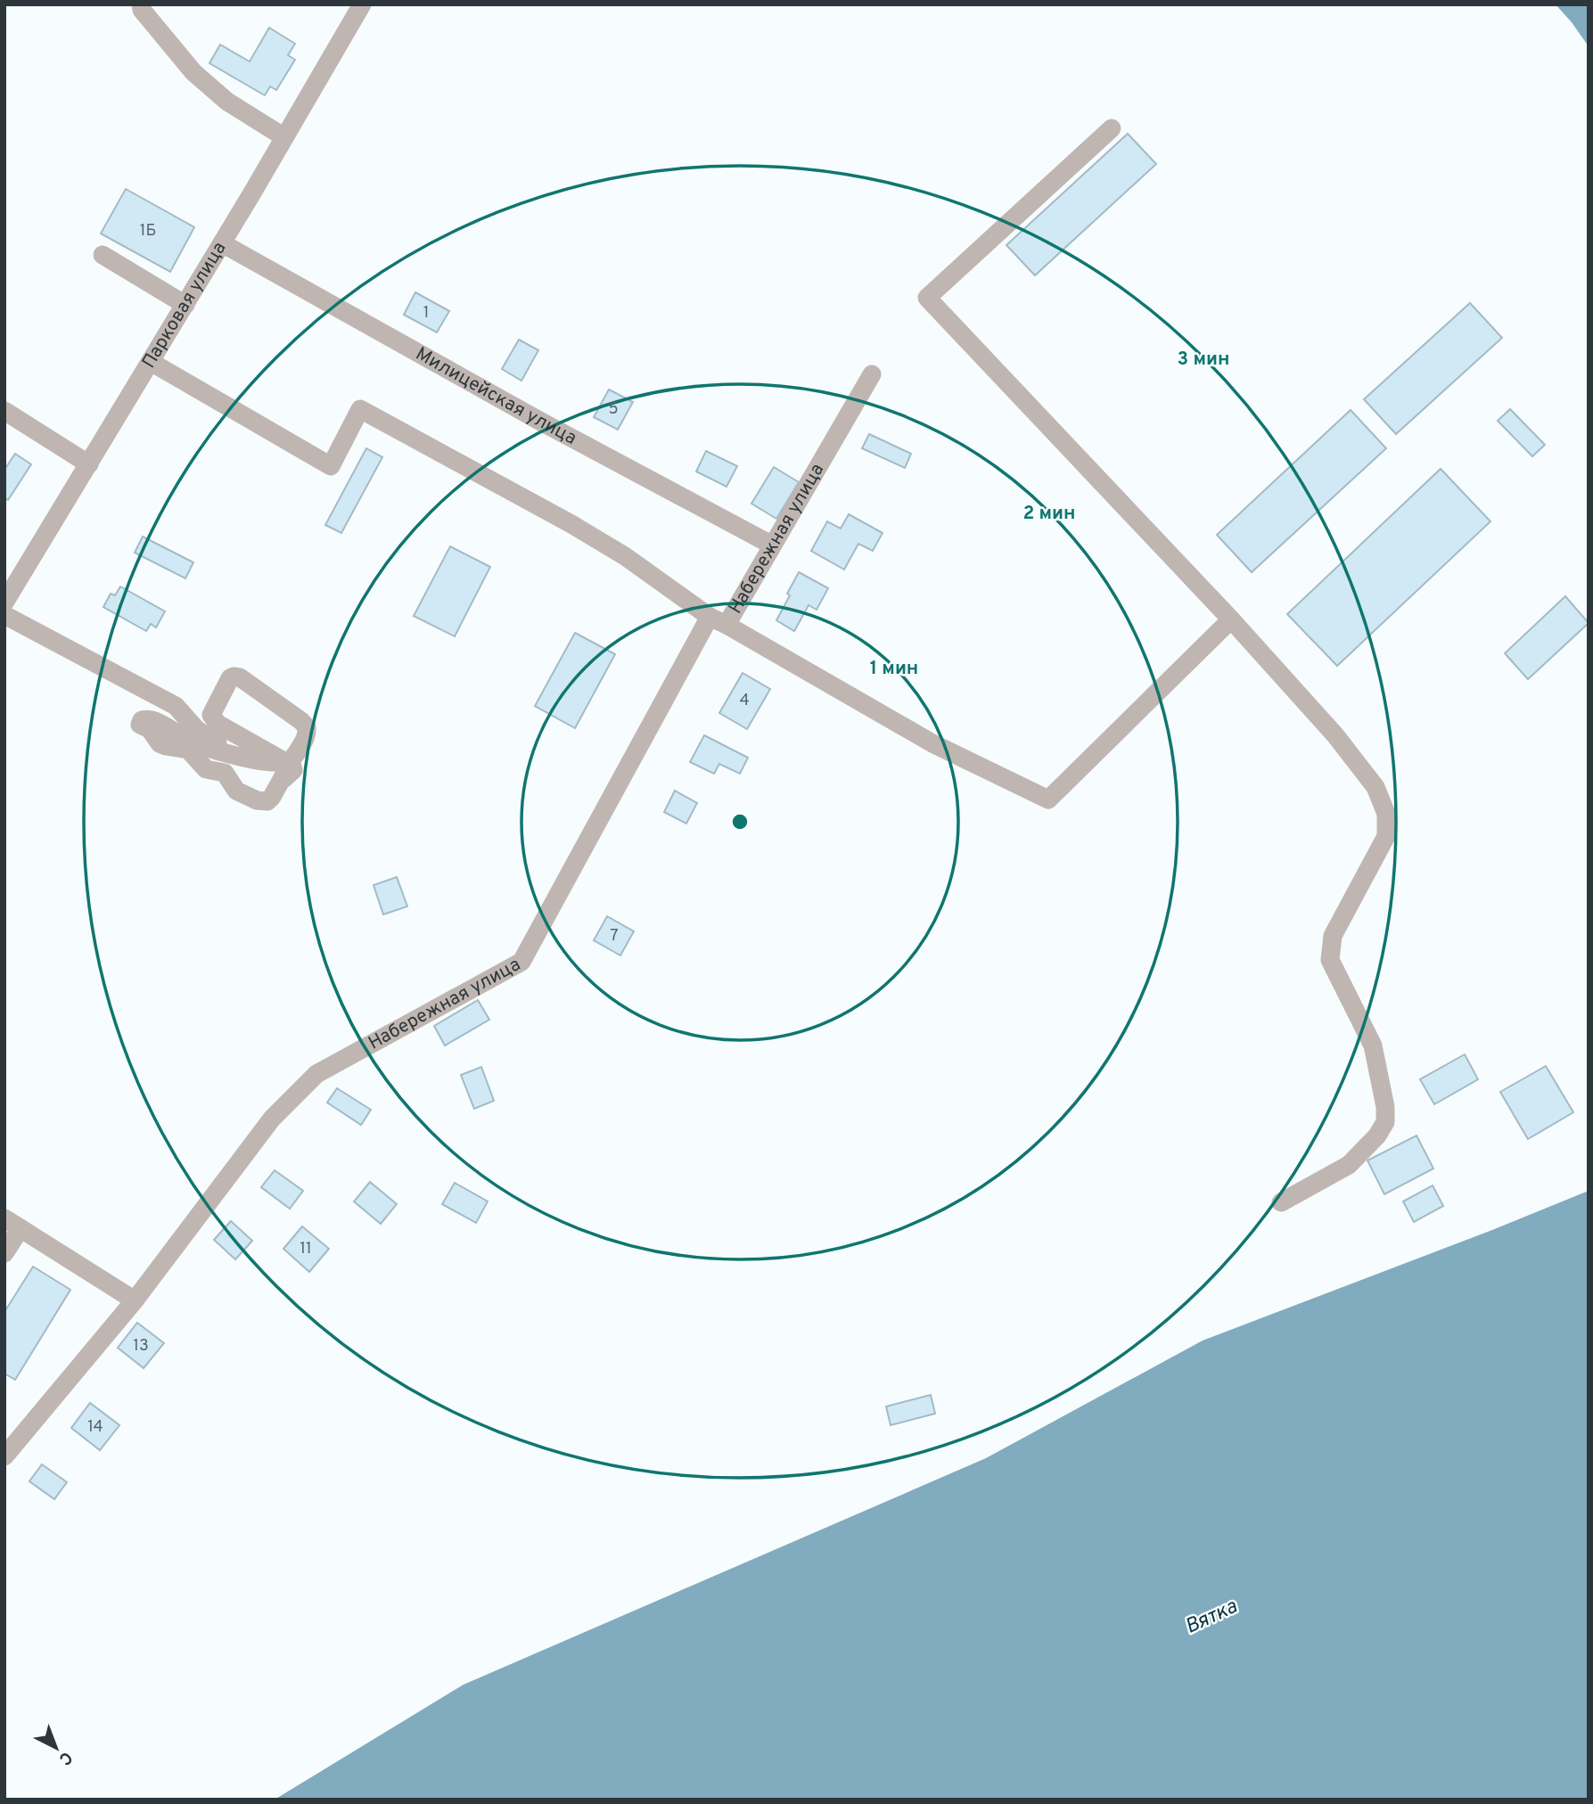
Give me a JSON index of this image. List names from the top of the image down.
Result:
{
  "streets": {
    "street": ["Парковая улица", "Милицейская улица", "Набережная улица"]
  },
  "crossings": [
    ["Парковая улица", "Милицейская улица"],
    ["Милицейская улица", "Набережная улица"]
  ],
  "water": ["Вятка"],
  "house_numbers": [
    "1Б",
    "1",
    "5",
    "4",
    "7",
    "11",
    "13",
    "14"
  ],
  "north": "bottom right",
  "rings": ["3 мин", "2 мин", "1 мин"]
}
